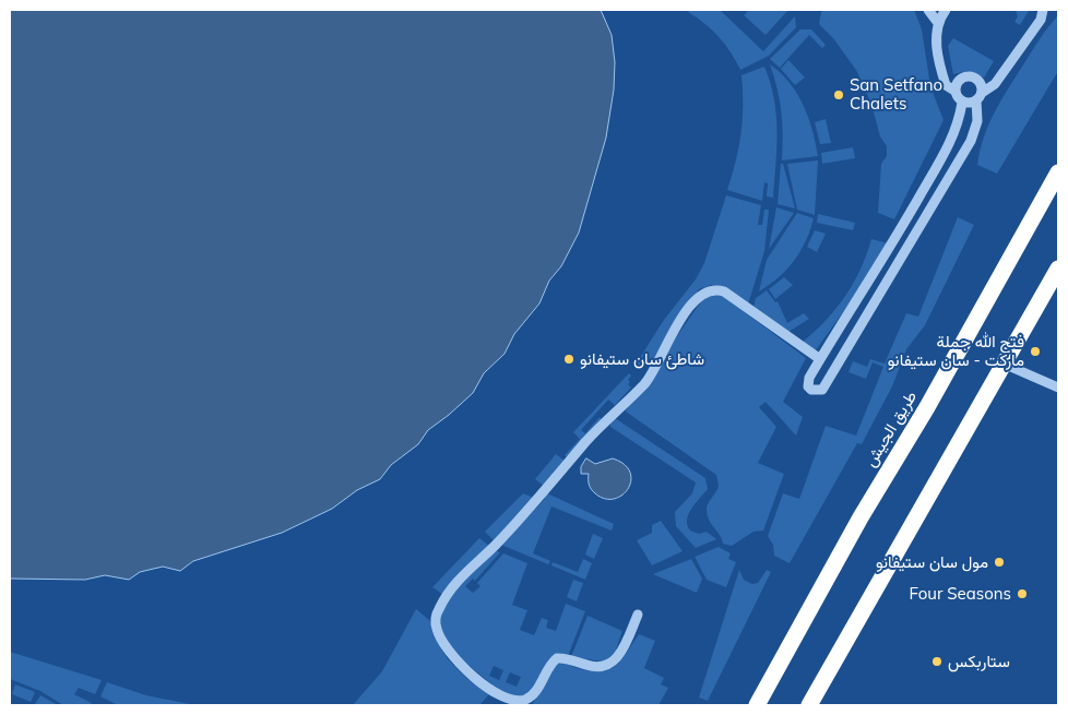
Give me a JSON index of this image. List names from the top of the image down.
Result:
{
  "streets": {
    "highway": ["طريق الجيش"]
  },
  "places": [
    "San Setfano Chalets",
    "فتح الله جملة ماركت - سان ستيفانو",
    "شاطئ سان ستيفانو",
    "مول سان ستيفانو",
    "Four Seasons",
    "ستاربكس"
  ]
}
